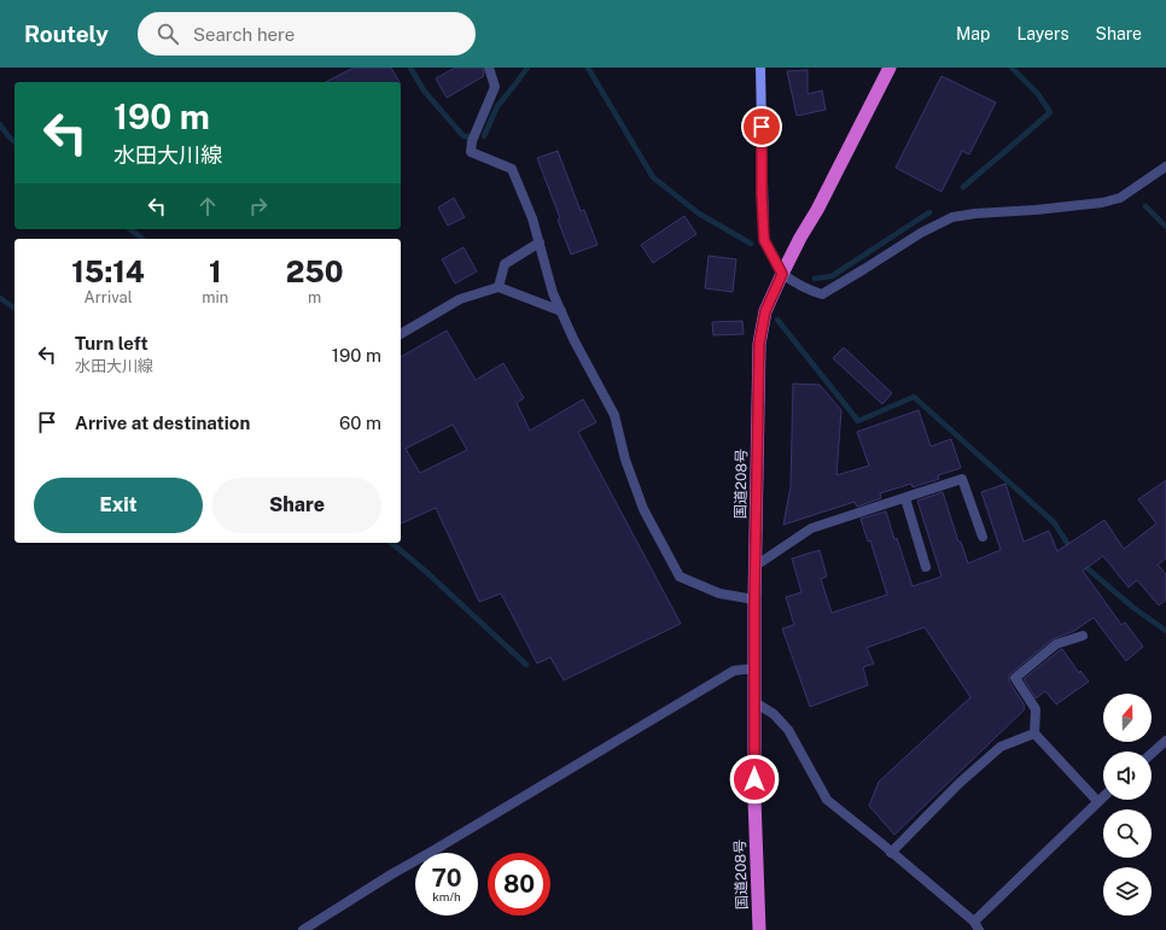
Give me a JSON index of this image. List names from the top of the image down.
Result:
{
  "streets": {
    "highway": ["国道208号"]
  },
  "north": "top",
  "page": {
    "header": "Routely",
    "search": "Search here",
    "nav": ["Map", "Layers", "Share"],
    "turn": ["190 m", "水田大川線"],
    "eta": [
      "15:14",
      "Arrival",
      "1",
      "min",
      "250",
      "m"
    ],
    "list": [
      {
        "name": "Turn left",
        "note": "水田大川線",
        "value": "190 m"
      },
      {
        "name": "Arrive at destination",
        "value": "60 m"
      }
    ],
    "buttons": ["Exit", "Share"],
    "speed": "70 km/h",
    "limit": "80"
  }
}
